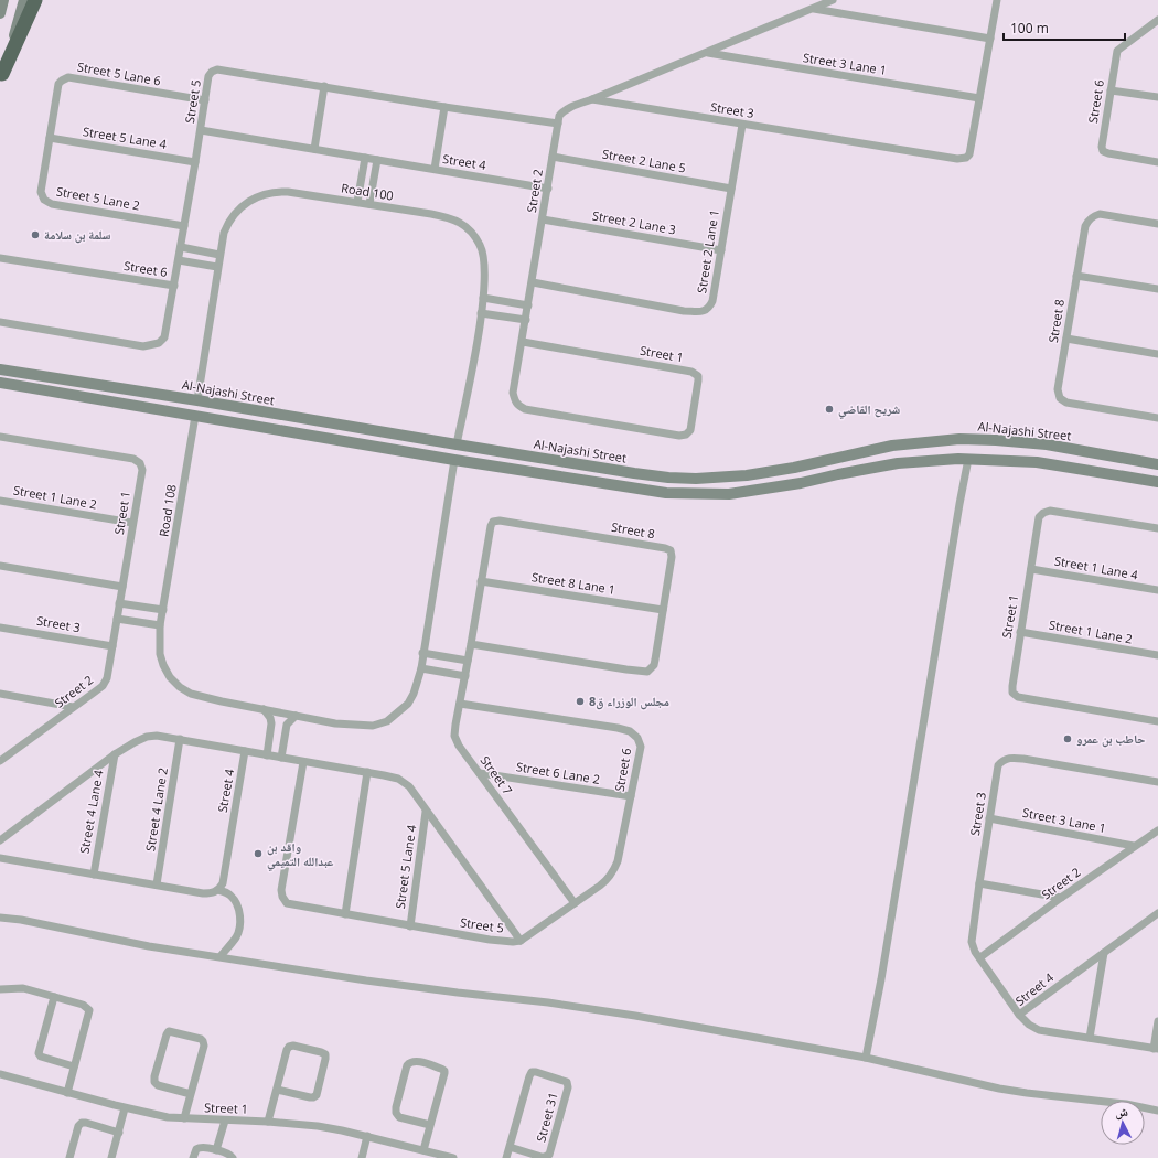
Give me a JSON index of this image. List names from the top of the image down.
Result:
{
  "streets": {
    "main road": ["Al-Najashi Street"],
    "street": [
      "Street 3 Lane 1",
      "Street 5 Lane 6",
      "Street 5",
      "Street 6",
      "Street 3",
      "Street 5 Lane 4",
      "Street 2 Lane 5",
      "Street 4",
      "Street 2",
      "Road 100",
      "Street 5 Lane 2",
      "Street 2 Lane 3",
      "Street 2 Lane 1",
      "Street 8",
      "Street 1",
      "Street 1 Lane 2",
      "Road 108",
      "Street 1 Lane 4",
      "Street 8 Lane 1",
      "Street 6 Lane 2",
      "Street 7",
      "Street 4 Lane 2",
      "Street 4 Lane 4",
      "Street 31"
    ]
  },
  "crossings": [
    ["Street 3 Lane 1", "Street 3"],
    ["Street 3 Lane 1", "Street 2"],
    ["Street 5 Lane 6", "Street 5"],
    ["Street 5 Lane 6", "Street 5 Lane 4"],
    ["Street 5 Lane 6", "Street 5 Lane 2"],
    ["Street 5", "Street 6"],
    ["Street 5", "Street 5 Lane 4"],
    ["Street 5", "Street 4"],
    ["Street 5", "Street 2"],
    ["Street 5", "Street 5 Lane 2"],
    ["Street 6", "Street 6 Lane 2"],
    ["Street 6", "Street 7"],
    ["Street 3", "Street 4"],
    ["Street 3", "Street 2"],
    ["Street 3", "Street 2 Lane 1"],
    ["Street 5 Lane 4", "Street 5 Lane 2"],
    ["Street 2 Lane 5", "Street 2"],
    ["Street 2 Lane 5", "Street 2 Lane 1"],
    ["Street 4", "Street 2"],
    ["Street 2", "Street 2 Lane 3"],
    ["Street 2", "Street 2 Lane 1"],
    ["Street 2", "Street 1"],
    ["Road 100", "Al-Najashi Street"],
    ["Street 2 Lane 3", "Street 2 Lane 1"],
    ["Street 8", "Street 8 Lane 1"],
    ["Street 8", "Street 7"],
    ["Street 1", "Street 1 Lane 2"],
    ["Street 1", "Street 1 Lane 4"],
    ["Street 6 Lane 2", "Street 7"]
  ],
  "places": [
    "سلمة بن سلامة",
    "شريح القاضي",
    "مجلس الوزراء ق8",
    "حاطب بن عمرو",
    "واقد بن عبدالله التميمي"
  ],
  "scale_bar": "100 m",
  "north": "top"
}
